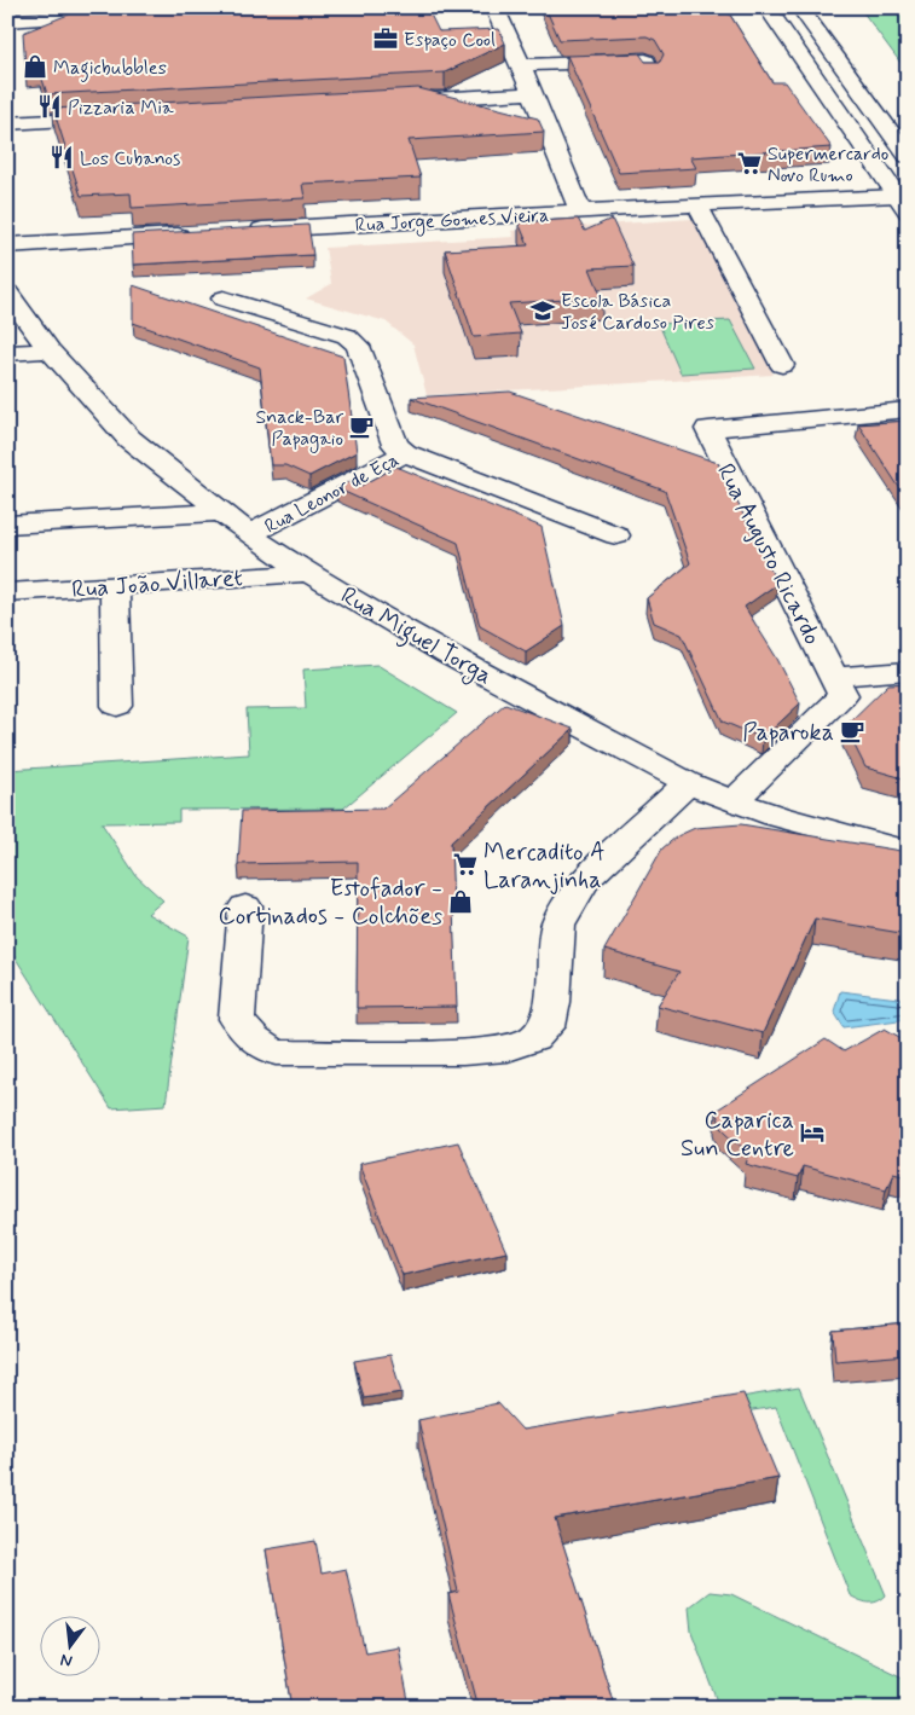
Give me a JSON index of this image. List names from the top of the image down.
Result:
{
  "streets": {
    "street": [
      "Rua Jorge Gomes Vieira",
      "Rua Leonor de Eça",
      "Rua Augusto Ricardo",
      "Rua João Villaret",
      "Rua Miguel Torga"
    ]
  },
  "crossings": [
    ["Rua Leonor de Eça", "Rua Miguel Torga"],
    ["Rua Augusto Ricardo", "Rua Miguel Torga"],
    ["Rua João Villaret", "Rua Miguel Torga"]
  ],
  "places": {
    "office": ["Espaço Cool"],
    "shop": ["Magicbubbles", "Estofador - Cortinados - Colchões"],
    "restaurant": ["Pizzaria Mia", "Los Cubanos"],
    "supermarket": ["Supermercardo Novo Rumo", "Mercadito A Laranjinha"],
    "school or university": ["Escola Básica José Cardoso Pires"],
    "cafe": ["Snack-Bar Papagaio", "Paparoka"],
    "hotel": ["Caparica Sun Centre"]
  },
  "north": "bottom"
}
